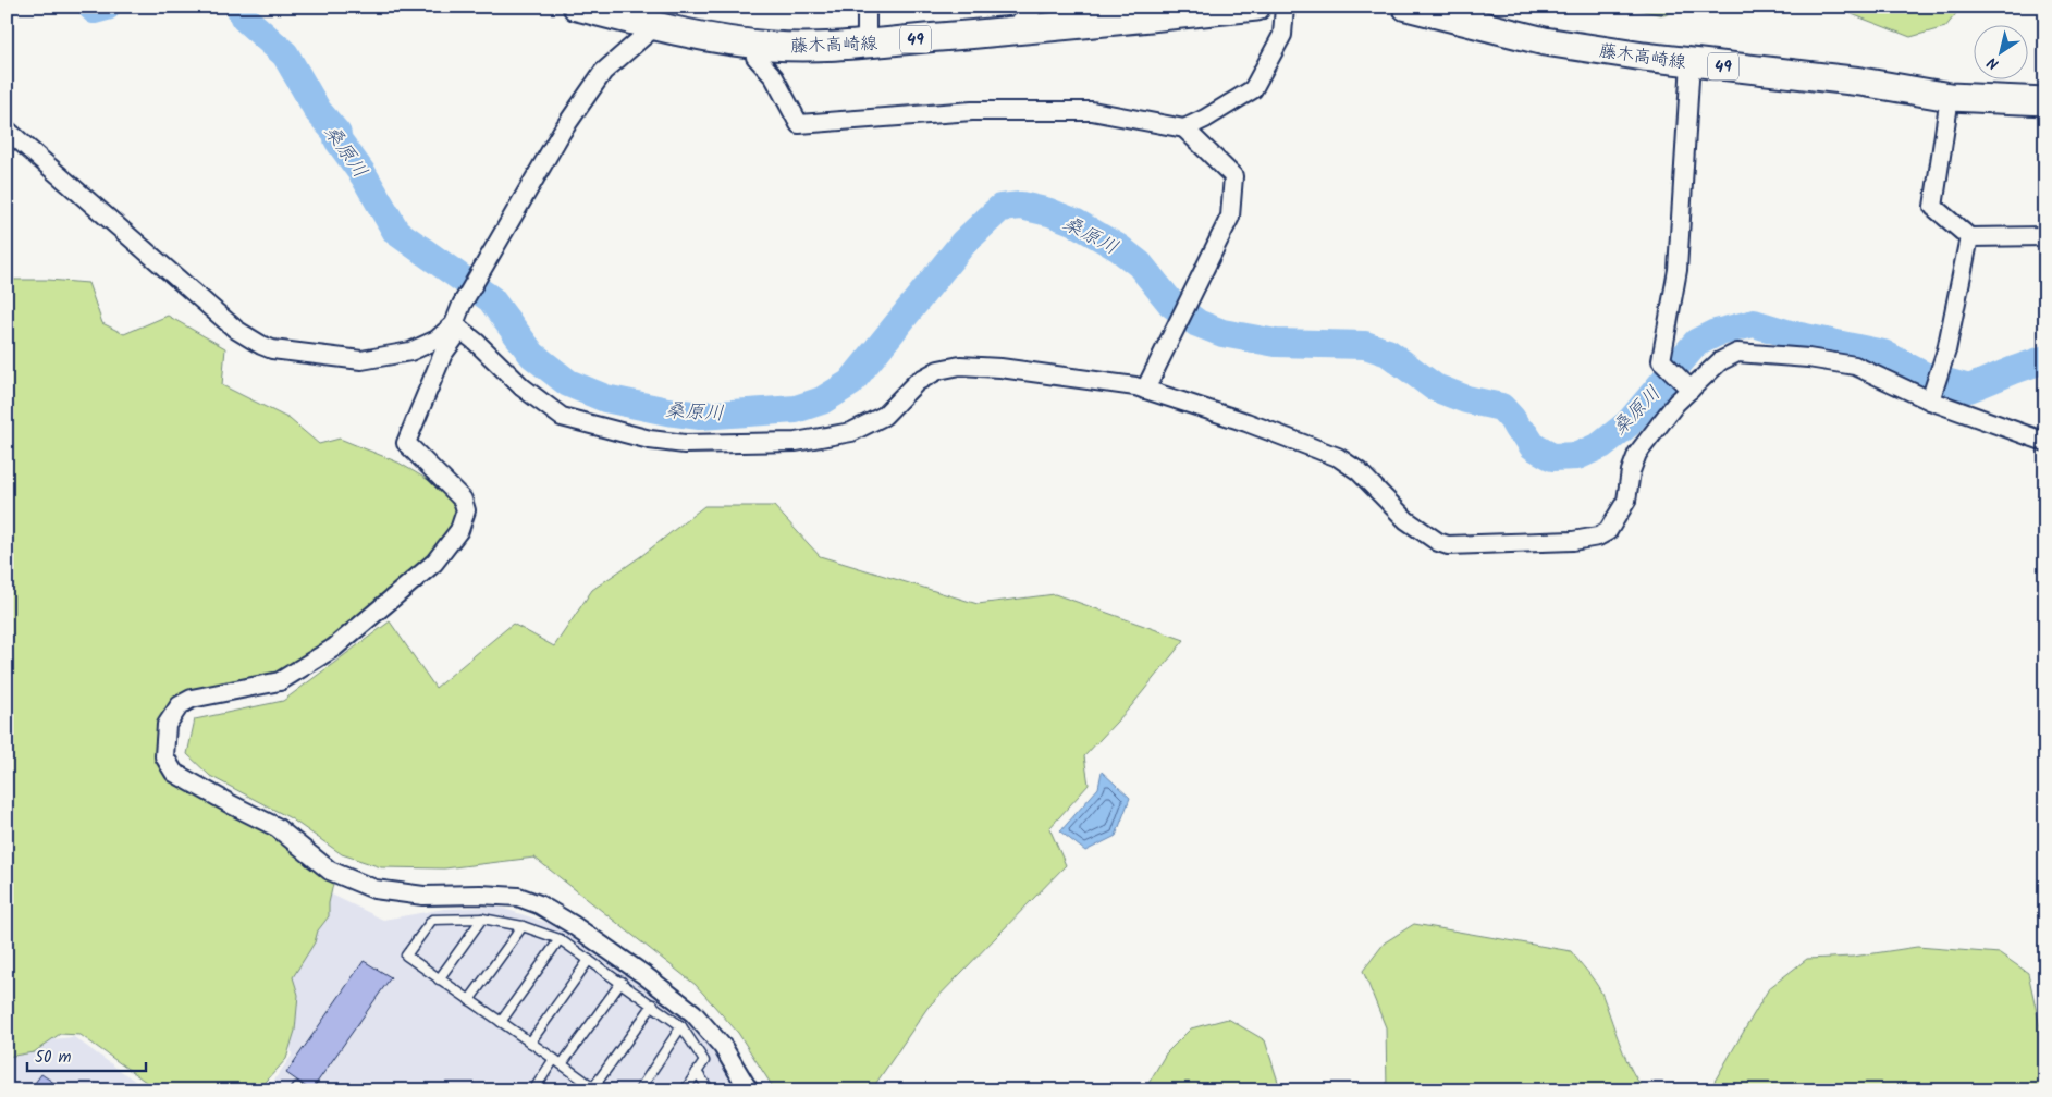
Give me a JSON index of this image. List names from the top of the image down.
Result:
{
  "streets": {
    "main road": ["49", "藤木高崎線"]
  },
  "water": ["桑原川"],
  "scale_bar": "50 m",
  "north": "bottom left"
}
